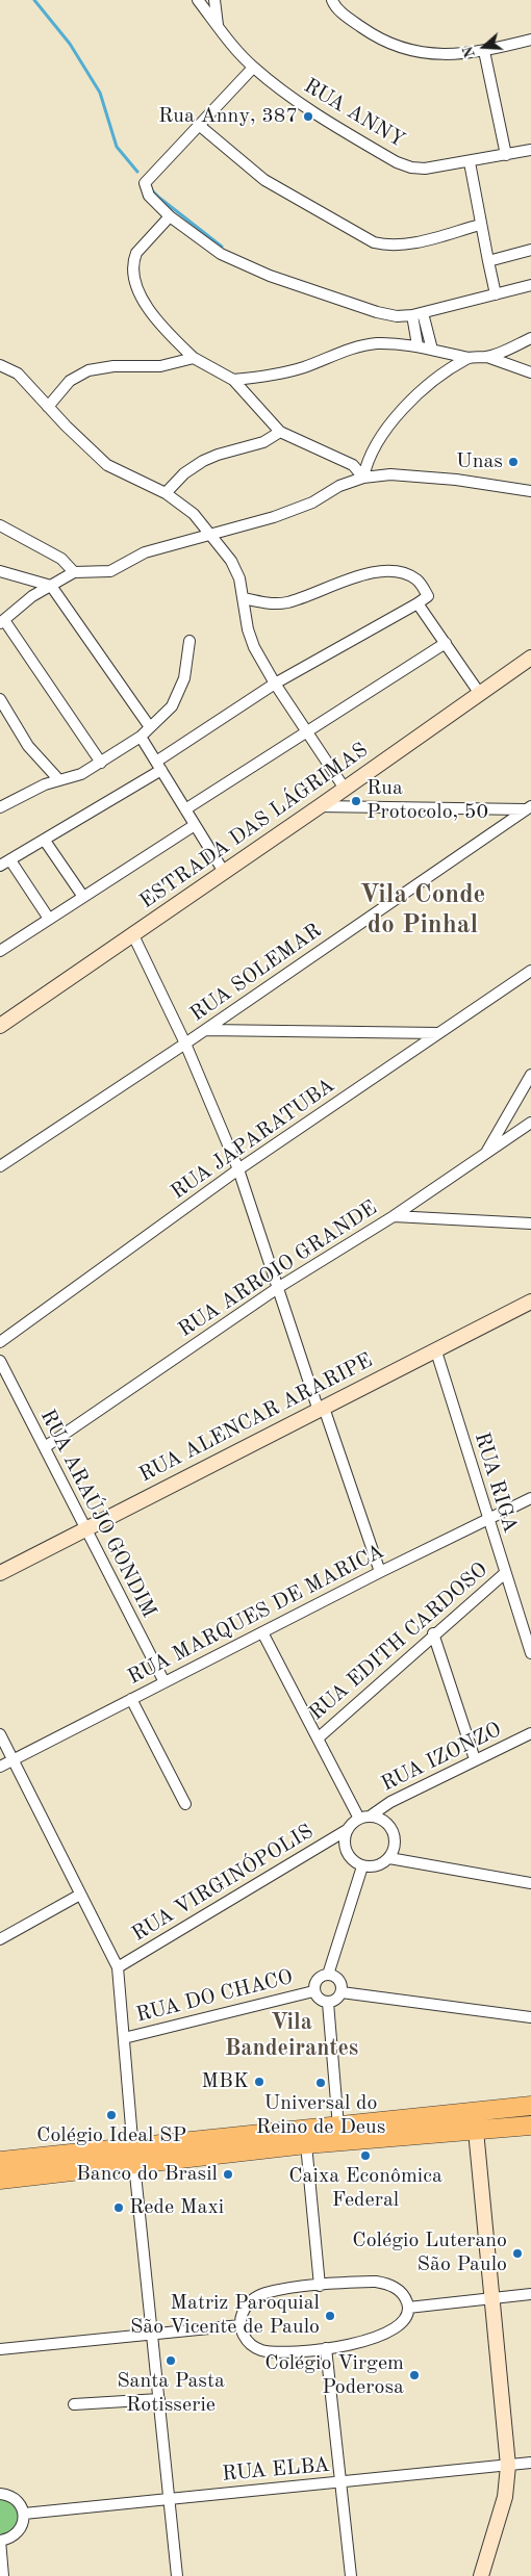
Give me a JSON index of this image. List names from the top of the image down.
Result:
{
  "streets": {
    "street": [
      "RUA ANNY",
      "ESTRADA DAS LÁGRIMAS",
      "RUA SOLEMAR",
      "RUA JAPARATUBA",
      "RUA ARROIO GRANDE",
      "RUA ALENCAR ARARIPE",
      "RUA RIGA",
      "RUA ARAÚJO GONDIM",
      "RUA MARQUES DE MARICA",
      "RUA EDITH CARDOSO",
      "RUA IZONZO",
      "RUA VIRGINÓPOLIS",
      "RUA DO CHACO",
      "RUA ELBA"
    ]
  },
  "crossings": [
    ["RUA ARROIO GRANDE", "RUA ARAÚJO GONDIM"],
    ["RUA ALENCAR ARARIPE", "RUA RIGA"],
    ["RUA ALENCAR ARARIPE", "RUA ARAÚJO GONDIM"],
    ["RUA RIGA", "RUA MARQUES DE MARICA"],
    ["RUA RIGA", "RUA EDITH CARDOSO"],
    ["RUA ARAÚJO GONDIM", "RUA MARQUES DE MARICA"],
    ["RUA IZONZO", "RUA VIRGINÓPOLIS"]
  ],
  "districts": ["Vila Conde do Pinhal", "Vila Bandeirantes"],
  "places": [
    "Rua Anny, 387",
    "Unas",
    "Rua Protocolo, 50",
    "MBK",
    "Universal do Reino de Deus",
    "Colégio Ideal SP",
    "Caixa Econômica Federal",
    "Banco do Brasil",
    "Rede Maxi",
    "Colégio Luterano São Paulo",
    "Matriz Paroquial São Vicente de Paulo",
    "Santa Pasta Rotisserie",
    "Colégio Virgem Poderosa"
  ],
  "north": "left"
}
